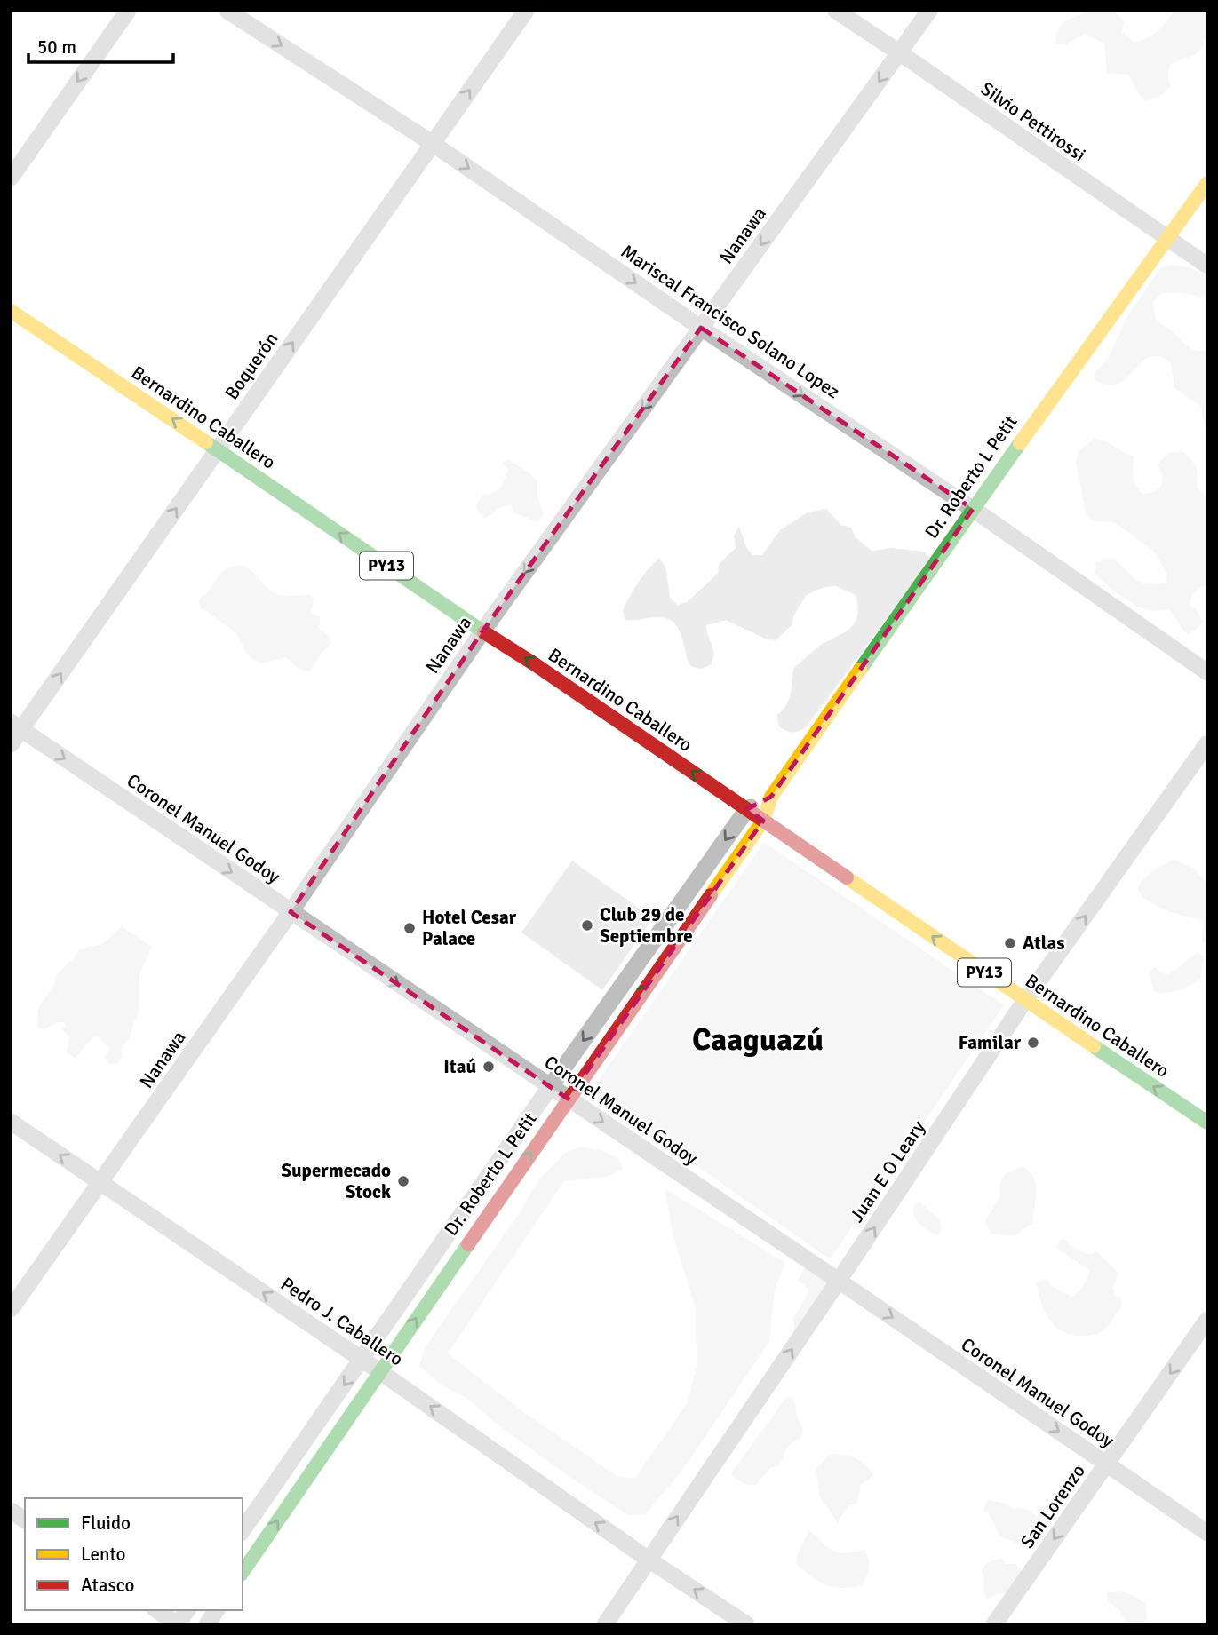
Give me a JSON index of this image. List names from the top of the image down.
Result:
{
  "streets": {
    "main road": ["Bernardino Caballero", "Dr. Roberto L Petit", "PY13"],
    "street": [
      "Silvio Pettirossi",
      "Nanawa",
      "Mariscal Francisco Solano Lopez",
      "Boquerón",
      "Coronel Manuel Godoy",
      "Juan E O Leary",
      "Pedro J. Caballero",
      "San Lorenzo"
    ]
  },
  "crossings": [
    ["Silvio Pettirossi", "Nanawa"],
    ["Silvio Pettirossi", "Dr. Roberto L Petit"],
    ["Nanawa", "Mariscal Francisco Solano Lopez"],
    ["Nanawa", "Bernardino Caballero"],
    ["Nanawa", "Coronel Manuel Godoy"],
    ["Nanawa", "Pedro J. Caballero"],
    ["Mariscal Francisco Solano Lopez", "Boquerón"],
    ["Mariscal Francisco Solano Lopez", "Dr. Roberto L Petit"],
    ["Boquerón", "Bernardino Caballero"],
    ["Boquerón", "Coronel Manuel Godoy"],
    ["Bernardino Caballero", "Dr. Roberto L Petit"],
    ["Bernardino Caballero", "Juan E O Leary"],
    ["Dr. Roberto L Petit", "Coronel Manuel Godoy"],
    ["Dr. Roberto L Petit", "Pedro J. Caballero"],
    ["Coronel Manuel Godoy", "Juan E O Leary"],
    ["Coronel Manuel Godoy", "San Lorenzo"],
    ["Juan E O Leary", "Pedro J. Caballero"]
  ],
  "one_way": [
    "Nanawa",
    "Mariscal Francisco Solano Lopez",
    "Boquerón",
    "Bernardino Caballero",
    "Coronel Manuel Godoy",
    "Juan E O Leary",
    "Pedro J. Caballero",
    "San Lorenzo"
  ],
  "districts": ["Caaguazú"],
  "places": [
    "Club 29 de Septiembre",
    "Hotel Cesar Palace",
    "Atlas",
    "Familar",
    "Itaú",
    "Supermecado Stock"
  ],
  "legend": ["Fluido", "Lento", "Atasco"],
  "scale_bar": "50 m"
}
